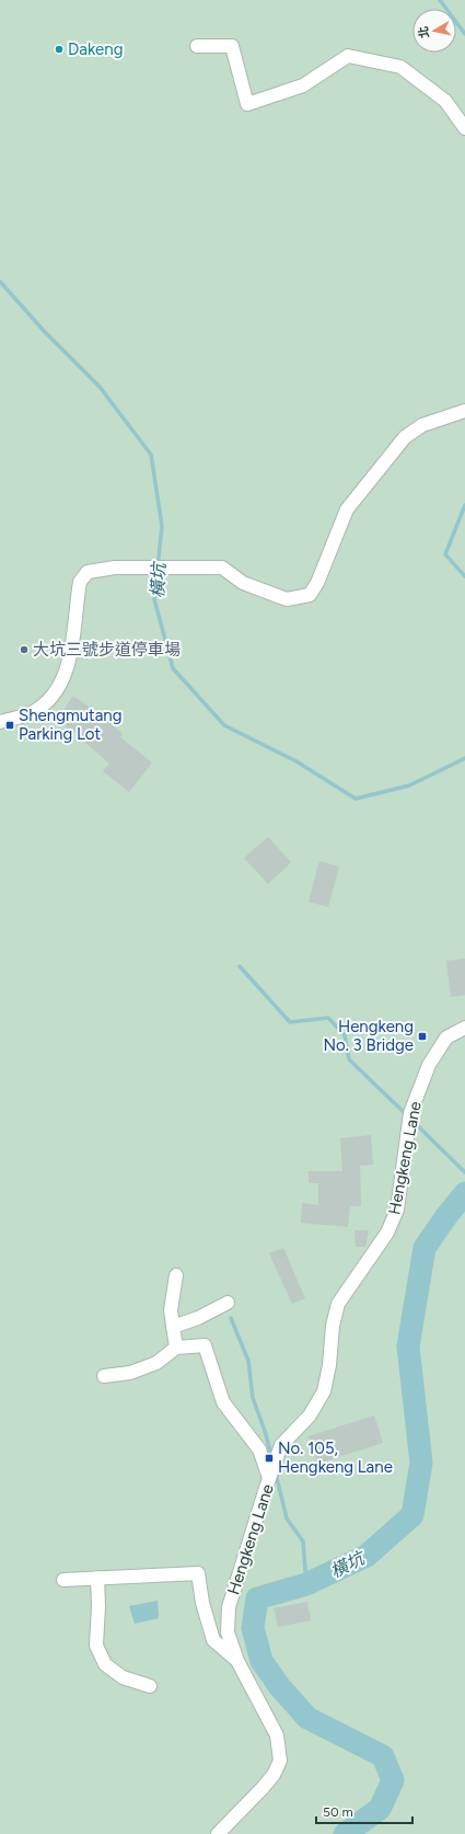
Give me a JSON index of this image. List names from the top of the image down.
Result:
{
  "streets": {
    "street": ["Hengkeng Lane"]
  },
  "water": ["橫坑"],
  "places": {
    "other": ["Dakeng", "大坑三號步道停車場"],
    "transit": ["Shengmutang Parking Lot", "Hengkeng No. 3 Bridge", "No. 105, Hengkeng Lane"]
  },
  "scale_bar": "50 m",
  "north": "left"
}
